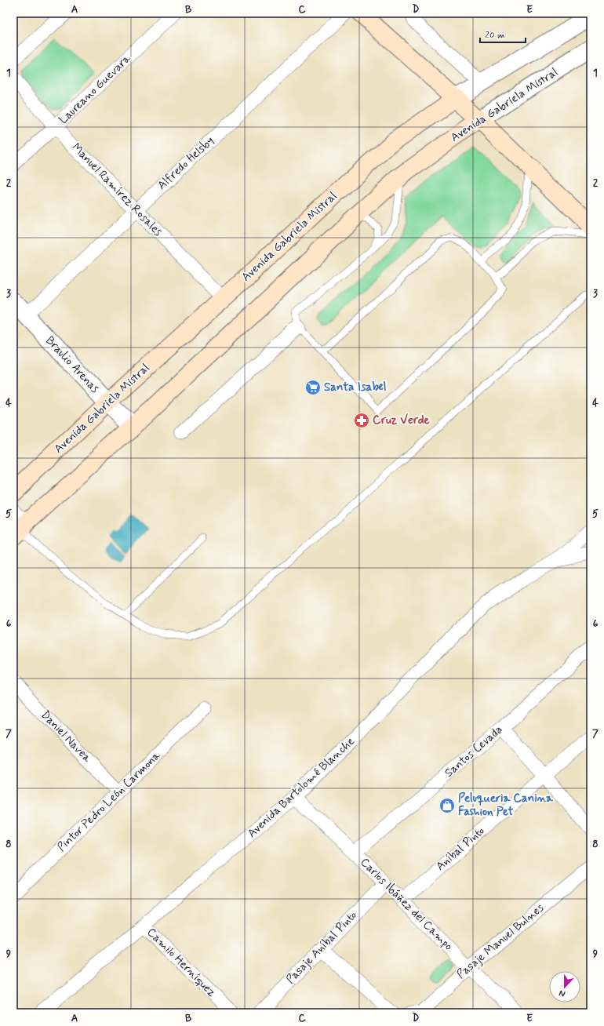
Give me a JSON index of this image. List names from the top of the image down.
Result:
{
  "streets": {
    "main road": ["Avenida Gabriela Mistral"],
    "street": [
      "Laureano Guevara",
      "Alfredo Helsby",
      "Manuel Ramírez Rosales",
      "Braulio Arenas",
      "Daniel Navea",
      "Santos Cevada",
      "Avenida Bartolomé Blanche",
      "Pintor Pedro León Carmona",
      "Aníbal Pinto",
      "Carlos Ibáñez del Campo",
      "Pasaje Manuel Bulnes",
      "Pasaje Aníbal Pinto",
      "Camilo Herníquez"
    ]
  },
  "crossings": [
    ["Laureano Guevara", "Manuel Ramírez Rosales"],
    ["Avenida Gabriela Mistral", "Manuel Ramírez Rosales"],
    ["Avenida Gabriela Mistral", "Braulio Arenas"],
    ["Alfredo Helsby", "Manuel Ramírez Rosales"],
    ["Alfredo Helsby", "Braulio Arenas"],
    ["Daniel Navea", "Pintor Pedro León Carmona"],
    ["Santos Cevada", "Carlos Ibáñez del Campo"],
    ["Avenida Bartolomé Blanche", "Carlos Ibáñez del Campo"],
    ["Avenida Bartolomé Blanche", "Camilo Herníquez"],
    ["Aníbal Pinto", "Carlos Ibáñez del Campo"],
    ["Carlos Ibáñez del Campo", "Pasaje Manuel Bulnes"],
    ["Carlos Ibáñez del Campo", "Pasaje Aníbal Pinto"]
  ],
  "places": {
    "supermarket": ["Santa Isabel"],
    "pharmacy": ["Cruz Verde"],
    "shop": ["Peluqueria Canina Fashion Pet"]
  },
  "scale_bar": "20 m",
  "north": "bottom",
  "grid": {
    "columns": [
      "A",
      "B",
      "C",
      "D",
      "E"
    ],
    "rows": [
      "1",
      "2",
      "3",
      "4",
      "5",
      "6",
      "7",
      "8",
      "9"
    ]
  }
}
